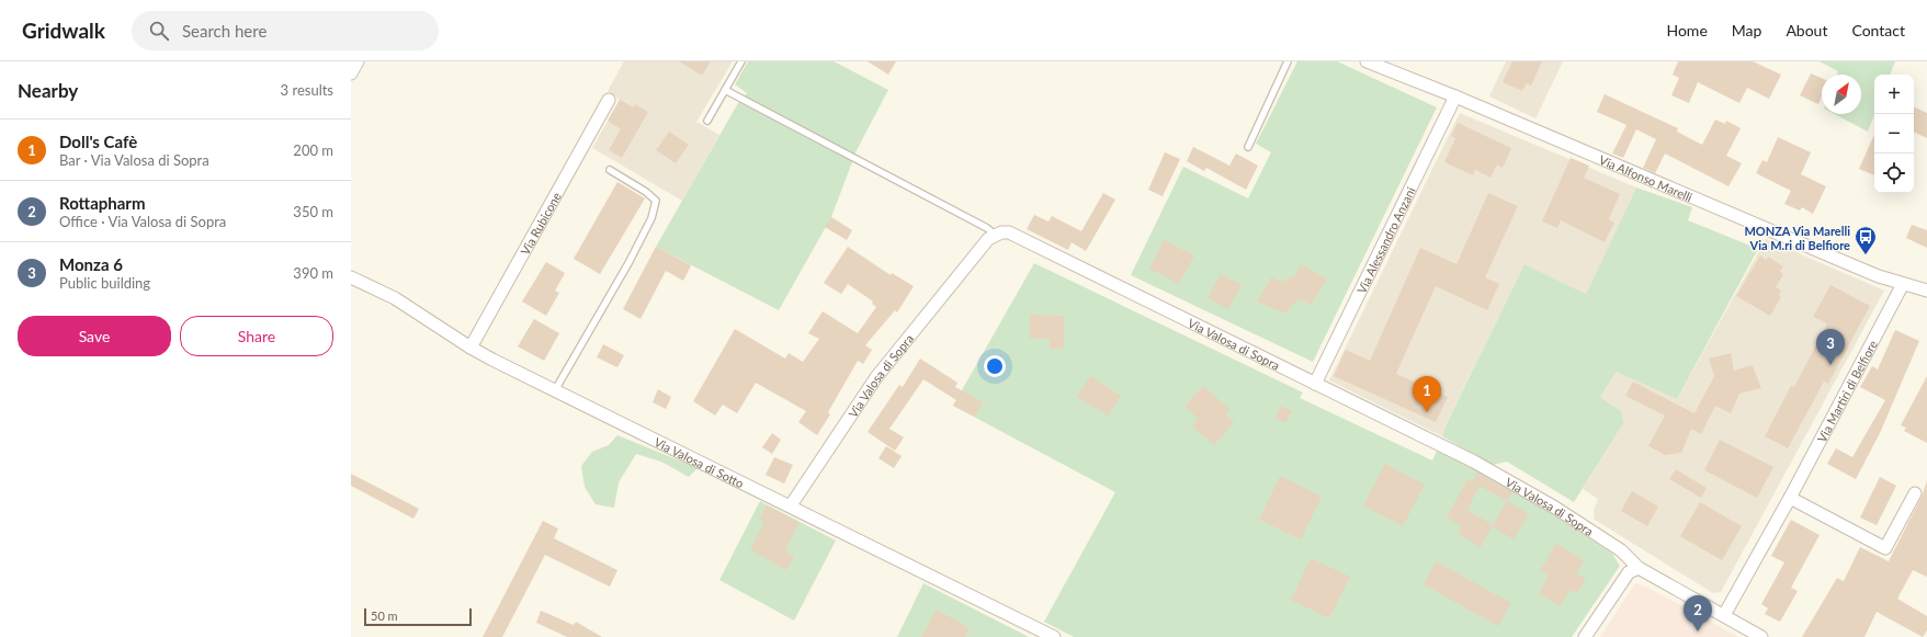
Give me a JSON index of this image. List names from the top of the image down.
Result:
{
  "streets": {
    "street": [
      "Via Alfonso Marelli",
      "Via Rubicone",
      "Via Alessandro Anzani",
      "Via Valosa di Sopra",
      "Via Martiri di Belfiore",
      "Via Valosa di Sotto"
    ]
  },
  "crossings": [
    ["Via Alfonso Marelli", "Via Alessandro Anzani"],
    ["Via Alfonso Marelli", "Via Martiri di Belfiore"],
    ["Via Rubicone", "Via Valosa di Sotto"],
    ["Via Alessandro Anzani", "Via Valosa di Sopra"],
    ["Via Valosa di Sopra", "Via Martiri di Belfiore"],
    ["Via Valosa di Sopra", "Via Valosa di Sotto"]
  ],
  "places": {
    "bus stop": ["MONZA Via Marelli Via M.ri di Belfiore"]
  },
  "scale_bar": "50 m",
  "north": "top right",
  "page": {
    "header": "Gridwalk",
    "search": "Search here",
    "nav": [
      "Home",
      "Map",
      "About",
      "Contact"
    ],
    "heading": ["Nearby", "3 results"],
    "map_buttons": ["+", "−"],
    "list": [
      {
        "mark": "1",
        "name": "Doll's Cafè",
        "note": "Bar · Via Valosa di Sopra",
        "value": "200 m"
      },
      {
        "mark": "2",
        "name": "Rottapharm",
        "note": "Office · Via Valosa di Sopra",
        "value": "350 m"
      },
      {
        "mark": "3",
        "name": "Monza 6",
        "note": "Public building",
        "value": "390 m"
      }
    ],
    "buttons": ["Save", "Share"],
    "pins": ["3", "1", "2"],
    "scale": "50 m"
  }
}
